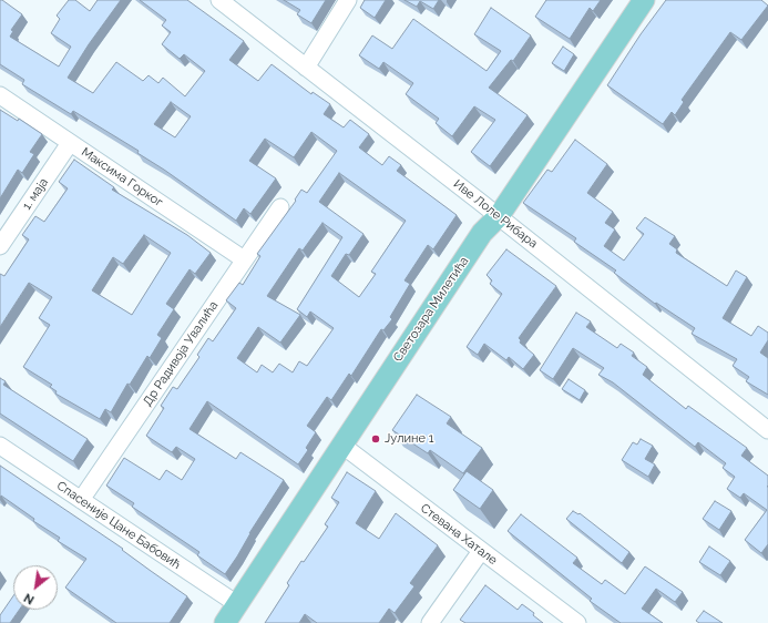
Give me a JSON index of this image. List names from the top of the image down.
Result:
{
  "streets": {
    "main road": ["Светозара Милетића"],
    "street": [
      "Максима Горког",
      "1. маја",
      "Иве Лоле Рибара",
      "Др Радивоја Увалића",
      "Спасеније Цане Бабовић",
      "Стевана Хатале"
    ]
  },
  "crossings": [
    ["Максима Горког", "1. маја"],
    ["Максима Горког", "Др Радивоја Увалића"],
    ["Иве Лоле Рибара", "Светозара Милетића"],
    ["Светозара Милетића", "Спасеније Цане Бабовић"],
    ["Светозара Милетића", "Стевана Хатале"],
    ["Др Радивоја Увалића", "Спасеније Цане Бабовић"]
  ],
  "places": ["Јулине 1"],
  "north": "bottom left"
}
